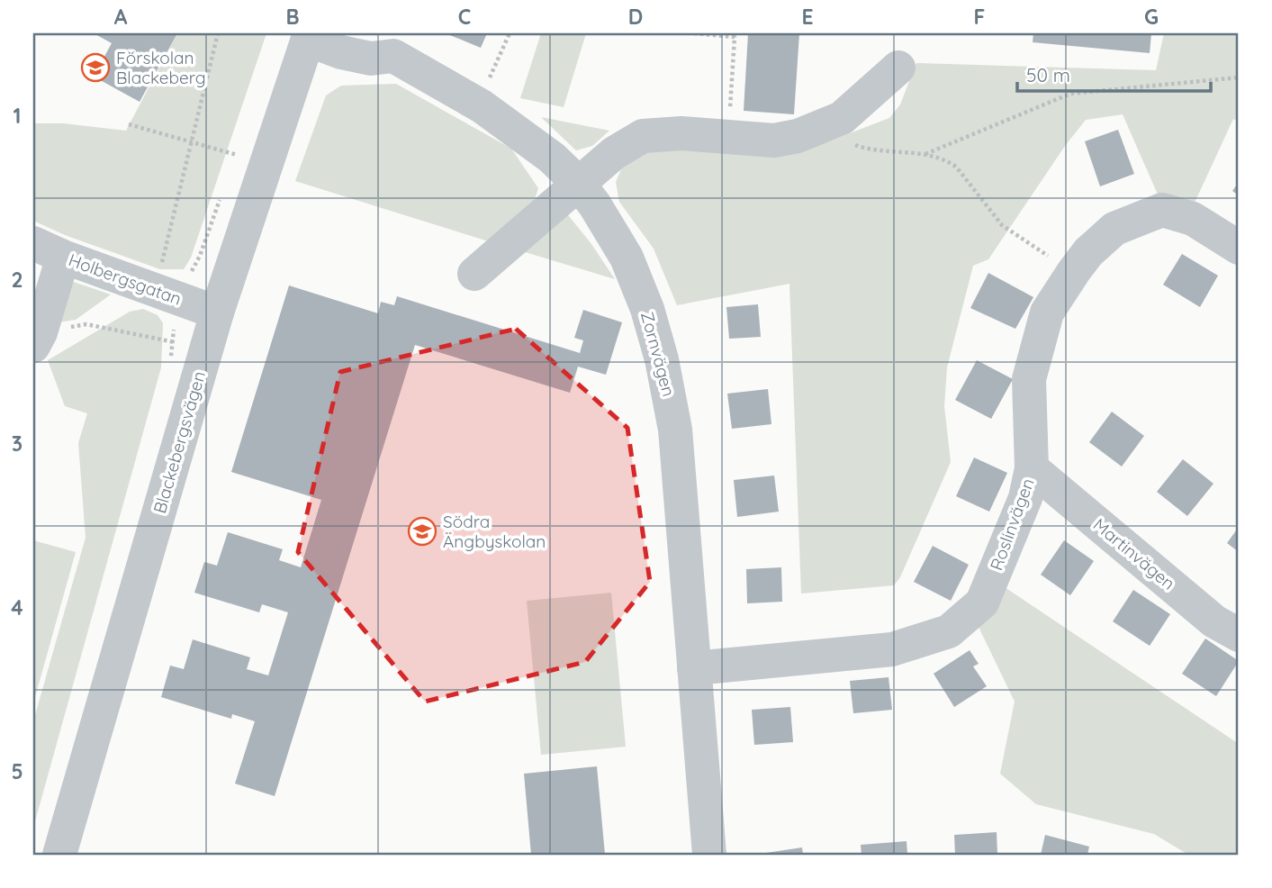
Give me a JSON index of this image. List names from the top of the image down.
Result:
{
  "streets": {
    "street": [
      "Holbergsgatan",
      "Zornvägen",
      "Blackebergsvägen",
      "Roslinvägen",
      "Martinvägen"
    ]
  },
  "crossings": [
    ["Holbergsgatan", "Blackebergsvägen"],
    ["Zornvägen", "Blackebergsvägen"],
    ["Zornvägen", "Roslinvägen"],
    ["Roslinvägen", "Martinvägen"]
  ],
  "places": {
    "school or university": ["Förskolan Blackeberg", "Södra Ängbyskolan"]
  },
  "scale_bar": "50 m",
  "grid": {
    "columns": [
      "A",
      "B",
      "C",
      "D",
      "E",
      "F",
      "G"
    ],
    "rows": [
      "1",
      "2",
      "3",
      "4",
      "5"
    ]
  }
}
